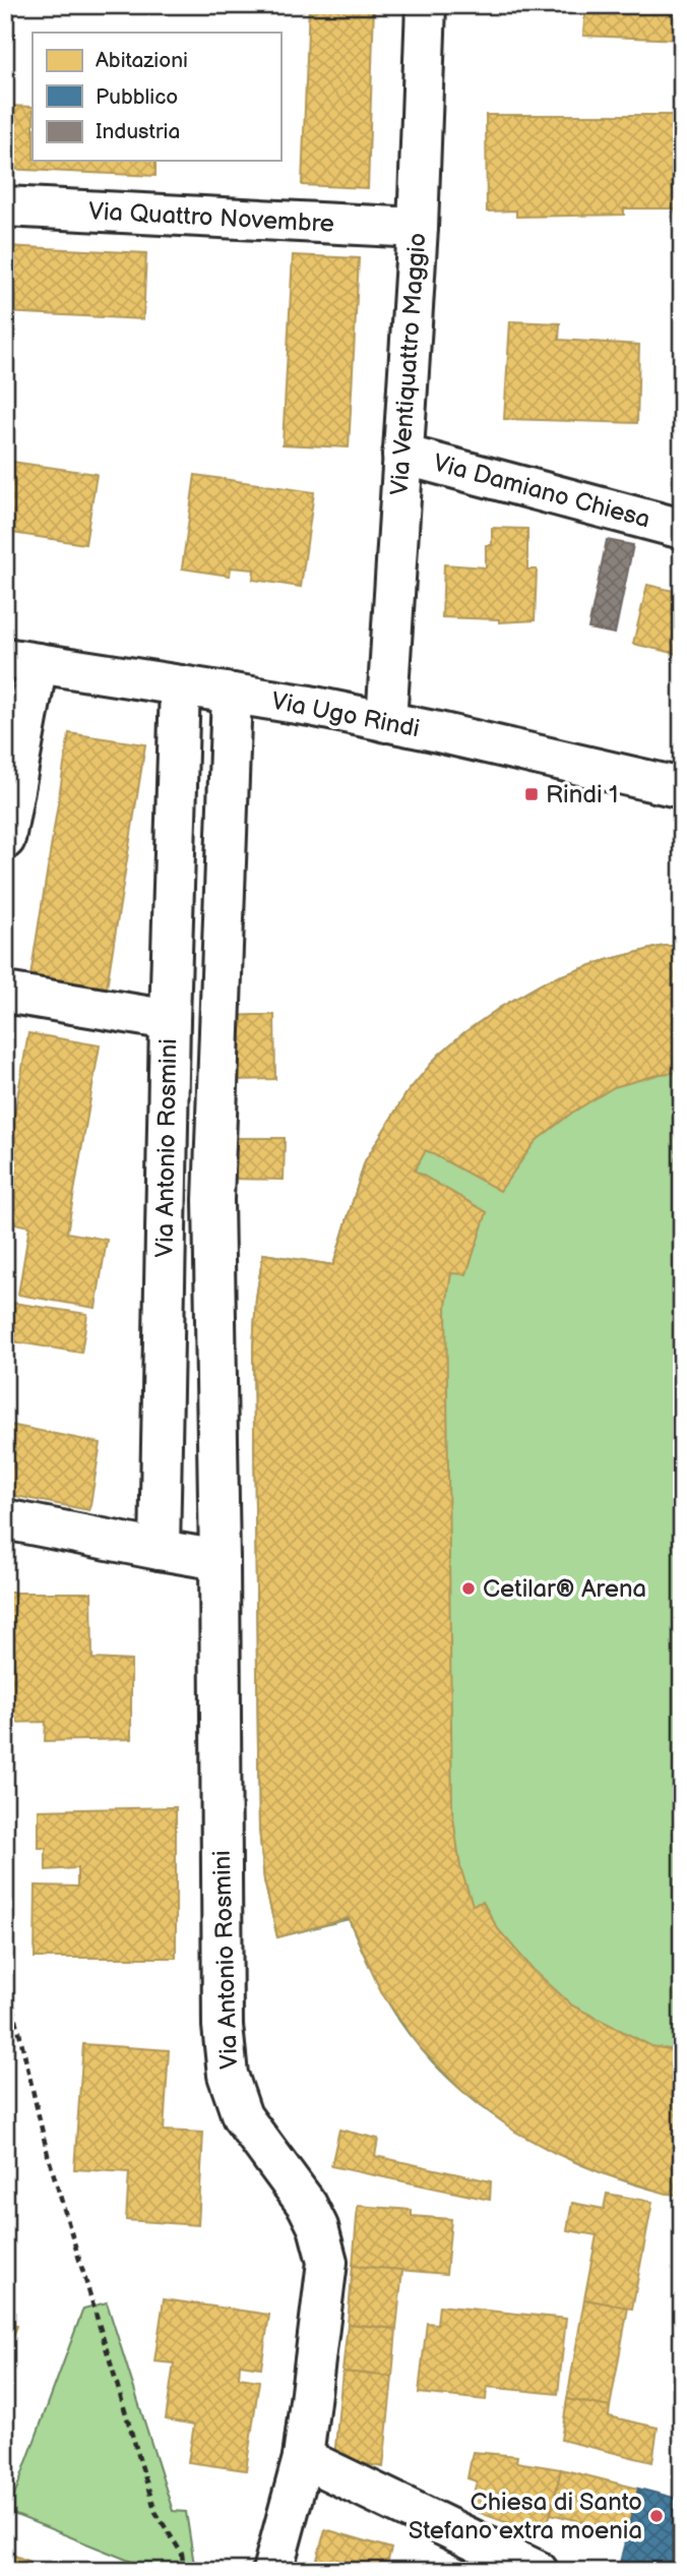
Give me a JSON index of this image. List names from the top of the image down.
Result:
{
  "streets": {
    "street": [
      "Via Quattro Novembre",
      "Via Ventiquattro Maggio",
      "Via Damiano Chiesa",
      "Via Ugo Rindi",
      "Via Antonio Rosmini"
    ]
  },
  "crossings": [
    ["Via Quattro Novembre", "Via Ventiquattro Maggio"],
    ["Via Ventiquattro Maggio", "Via Damiano Chiesa"],
    ["Via Ventiquattro Maggio", "Via Ugo Rindi"],
    ["Via Ugo Rindi", "Via Antonio Rosmini"]
  ],
  "places": {
    "transit": ["Rindi 1"],
    "other": ["Cetilar® Arena", "Chiesa di Santo Stefano extra moenia"]
  },
  "legend": ["Abitazioni", "Pubblico", "Industria"]
}
